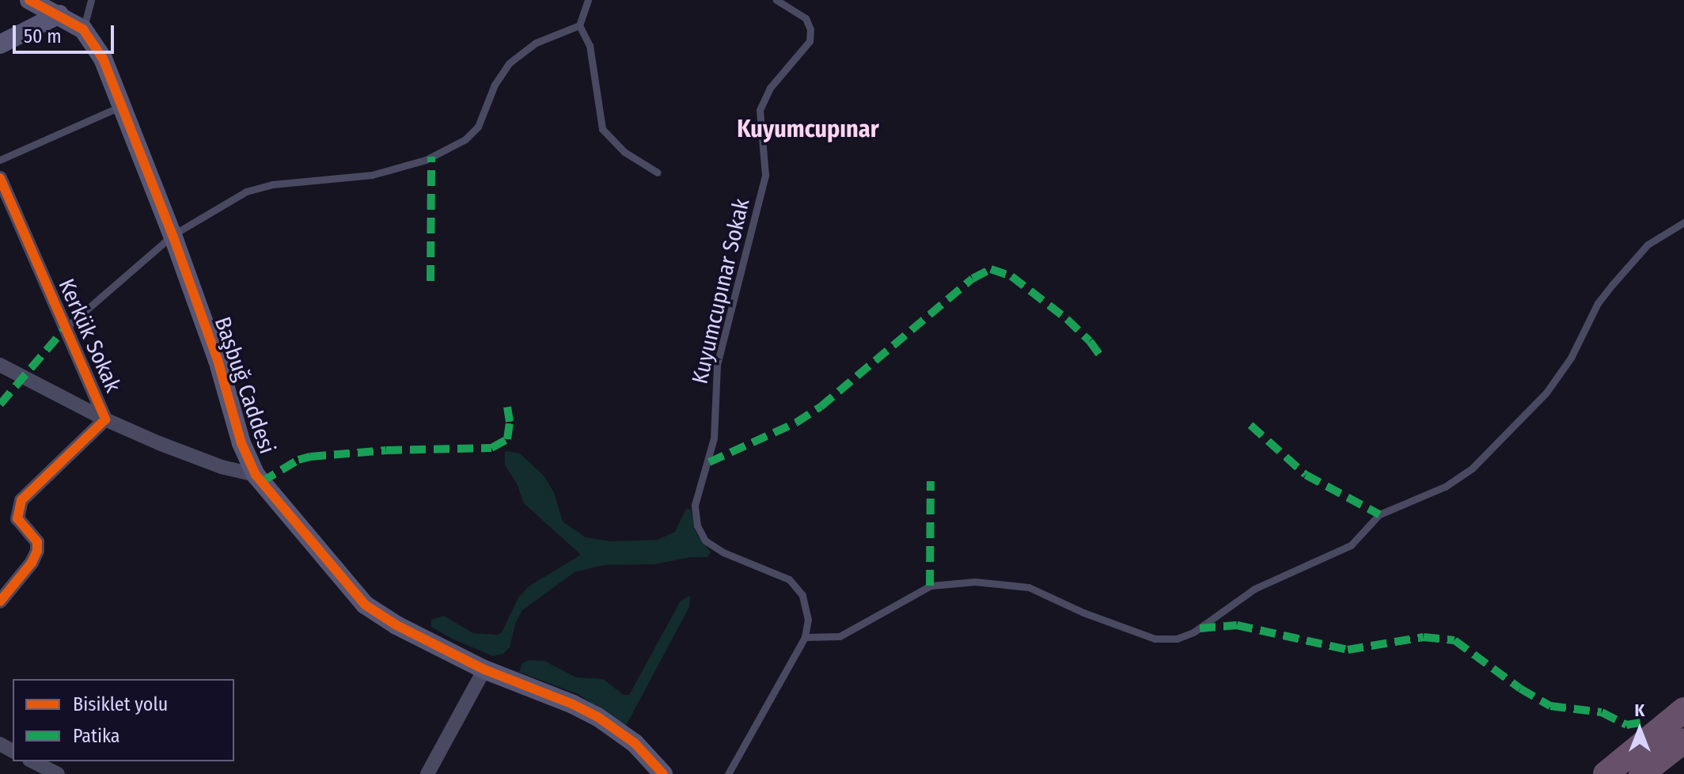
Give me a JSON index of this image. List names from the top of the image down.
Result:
{
  "streets": {
    "street": ["Kerkük Sokak", "Başbuğ Caddesi"],
    "lane": ["Kuyumcupınar Sokak"]
  },
  "districts": ["Kuyumcupınar"],
  "legend": ["Bisiklet yolu", "Patika"],
  "scale_bar": "50 m",
  "north": "top"
}
